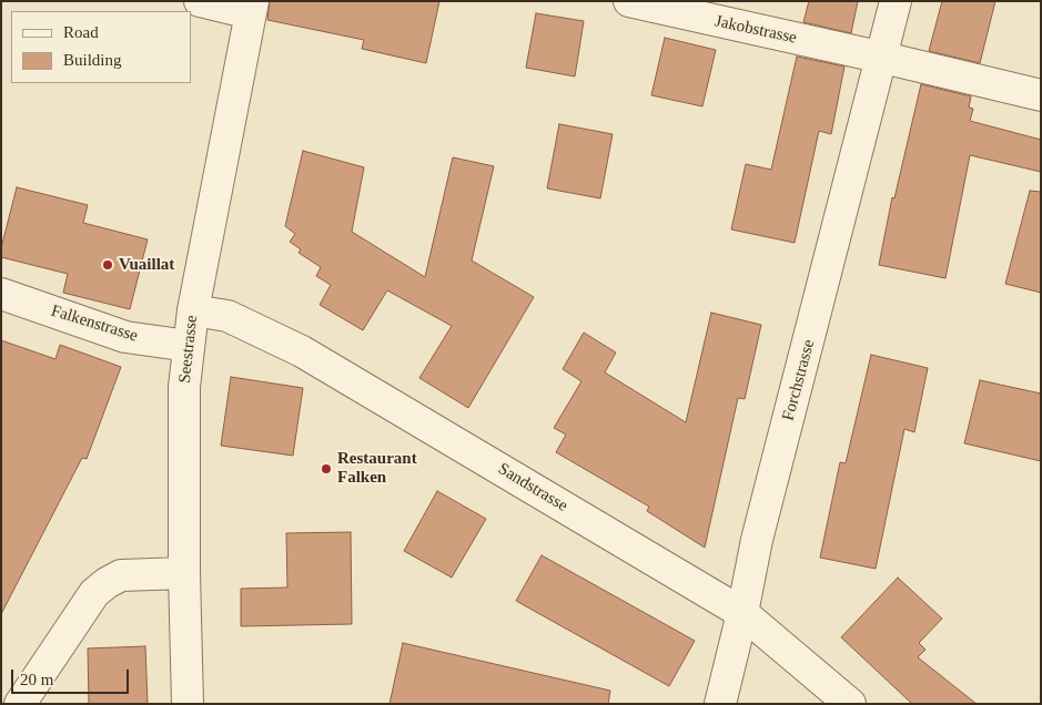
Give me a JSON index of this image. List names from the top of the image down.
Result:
{
  "streets": {
    "street": [
      "Jakobstrasse",
      "Falkenstrasse",
      "Seestrasse",
      "Forchstrasse",
      "Sandstrasse"
    ]
  },
  "crossings": [
    ["Jakobstrasse", "Forchstrasse"],
    ["Falkenstrasse", "Seestrasse"],
    ["Seestrasse", "Sandstrasse"],
    ["Forchstrasse", "Sandstrasse"]
  ],
  "places": ["Vuaillat", "Restaurant Falken"],
  "legend": ["Road", "Building"],
  "scale_bar": "20 m"
}
